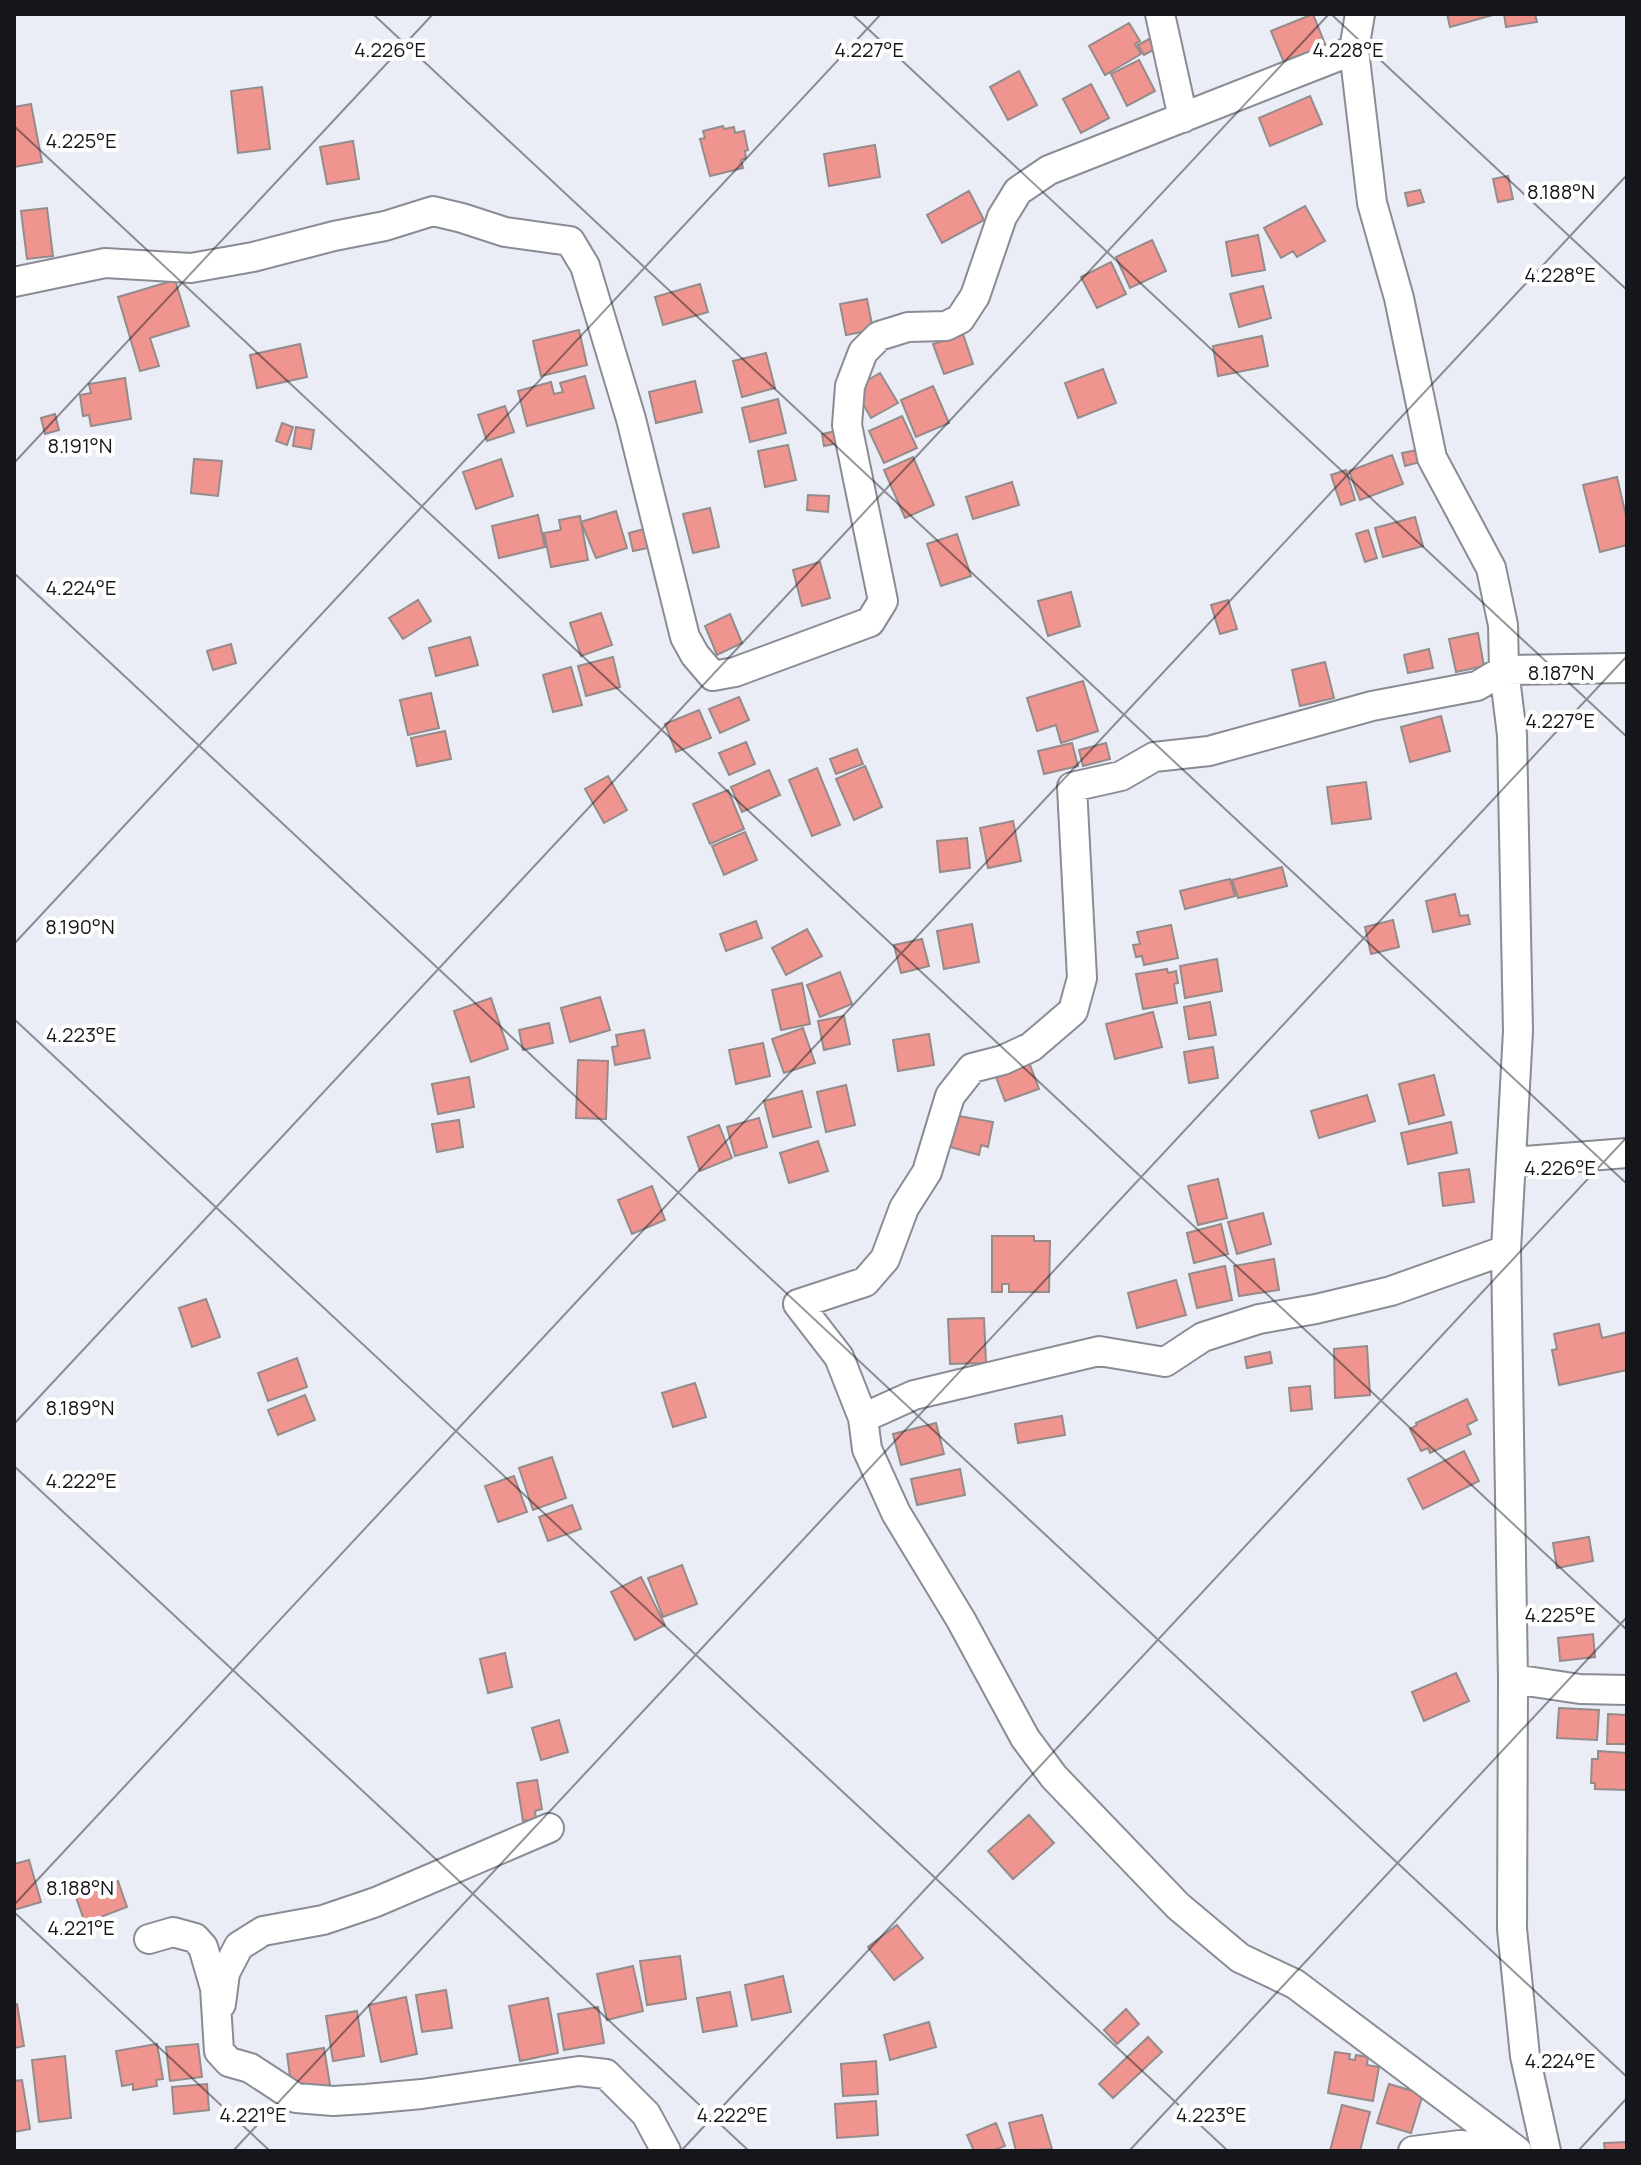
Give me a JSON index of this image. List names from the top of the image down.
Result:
{
  "coordinates": [
    "4.226°E",
    "4.227°E",
    "4.228°E",
    "4.225°E",
    "8.188°N",
    "8.191°N",
    "4.224°E",
    "8.187°N",
    "8.190°N",
    "4.223°E",
    "8.189°N",
    "4.222°E",
    "4.221°E"
  ]
}
